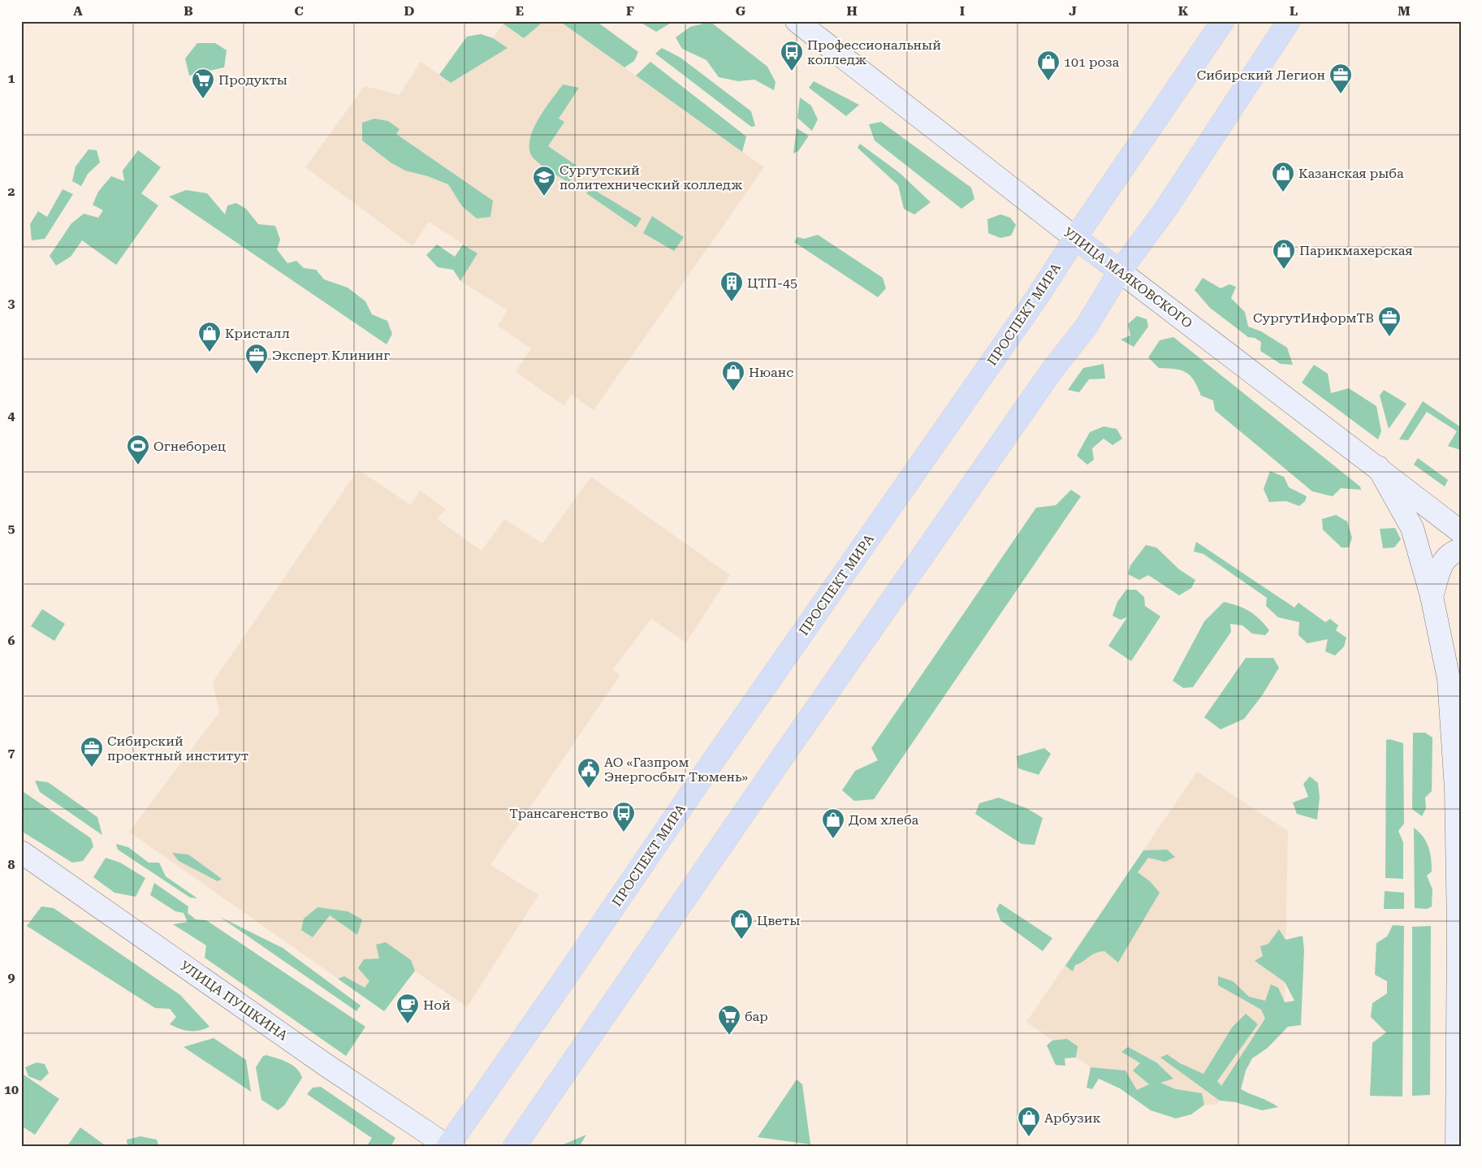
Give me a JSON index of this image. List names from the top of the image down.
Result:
{
  "streets": {
    "main road": ["УЛИЦА МАЯКОВСКОГО", "ПРОСПЕКТ МИРА", "УЛИЦА ПУШКИНА"]
  },
  "crossings": [
    ["УЛИЦА МАЯКОВСКОГО", "ПРОСПЕКТ МИРА"],
    ["ПРОСПЕКТ МИРА", "УЛИЦА ПУШКИНА"]
  ],
  "places": {
    "bus stop": ["Профессиональный колледж", "Трансагенство"],
    "shop": [
      "101 роза",
      "Казанская рыба",
      "Парикмахерская",
      "Кристалл",
      "Нюанс",
      "Дом хлеба",
      "Цветы",
      "Арбузик"
    ],
    "office": [
      "Сибирский Легион",
      "СургутИнформТВ",
      "Эксперт Клининг",
      "Сибирский проектный институт"
    ],
    "supermarket": ["Продукты", "бар"],
    "school or university": ["Сургутский политехнический колледж"],
    "building": ["ЦТП-45"],
    "sports": ["Огнеборец"],
    "public building": ["АО «Газпром Энергосбыт Тюмень»"],
    "cafe": ["Ной"]
  },
  "grid": {
    "columns": [
      "A",
      "B",
      "C",
      "D",
      "E",
      "F",
      "G",
      "H",
      "I",
      "J",
      "K",
      "L",
      "M"
    ],
    "rows": [
      "1",
      "2",
      "3",
      "4",
      "5",
      "6",
      "7",
      "8",
      "9",
      "10"
    ]
  }
}
